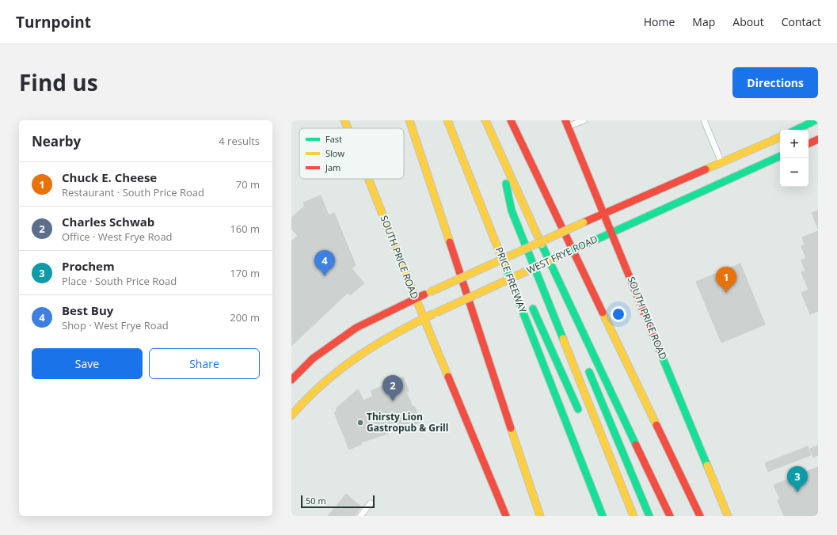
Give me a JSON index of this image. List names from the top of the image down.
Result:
{
  "streets": {
    "main road": ["WEST FRYE ROAD", "SOUTH PRICE ROAD", "PRICE FREEWAY"]
  },
  "crossings": [
    ["WEST FRYE ROAD", "SOUTH PRICE ROAD"]
  ],
  "places": ["Thirsty Lion Gastropub & Grill"],
  "legend": ["Fast", "Slow", "Jam"],
  "scale_bar": "50 m",
  "page": {
    "header": "Turnpoint",
    "nav": [
      "Home",
      "Map",
      "About",
      "Contact"
    ],
    "title": "Find us",
    "buttons": [
      "Directions",
      ["Save", "Share"]
    ],
    "heading": ["Nearby", "4 results"],
    "map_buttons": ["+", "−"],
    "list": [
      {
        "mark": "1",
        "name": "Chuck E. Cheese",
        "note": "Restaurant · South Price Road",
        "value": "70 m"
      },
      {
        "mark": "2",
        "name": "Charles Schwab",
        "note": "Office · West Frye Road",
        "value": "160 m"
      },
      {
        "mark": "3",
        "name": "Prochem",
        "note": "Place · South Price Road",
        "value": "170 m"
      },
      {
        "mark": "4",
        "name": "Best Buy",
        "note": "Shop · West Frye Road",
        "value": "200 m"
      }
    ],
    "pins": [
      "4",
      "1",
      "2",
      "3"
    ],
    "scale": "50 m"
  }
}
